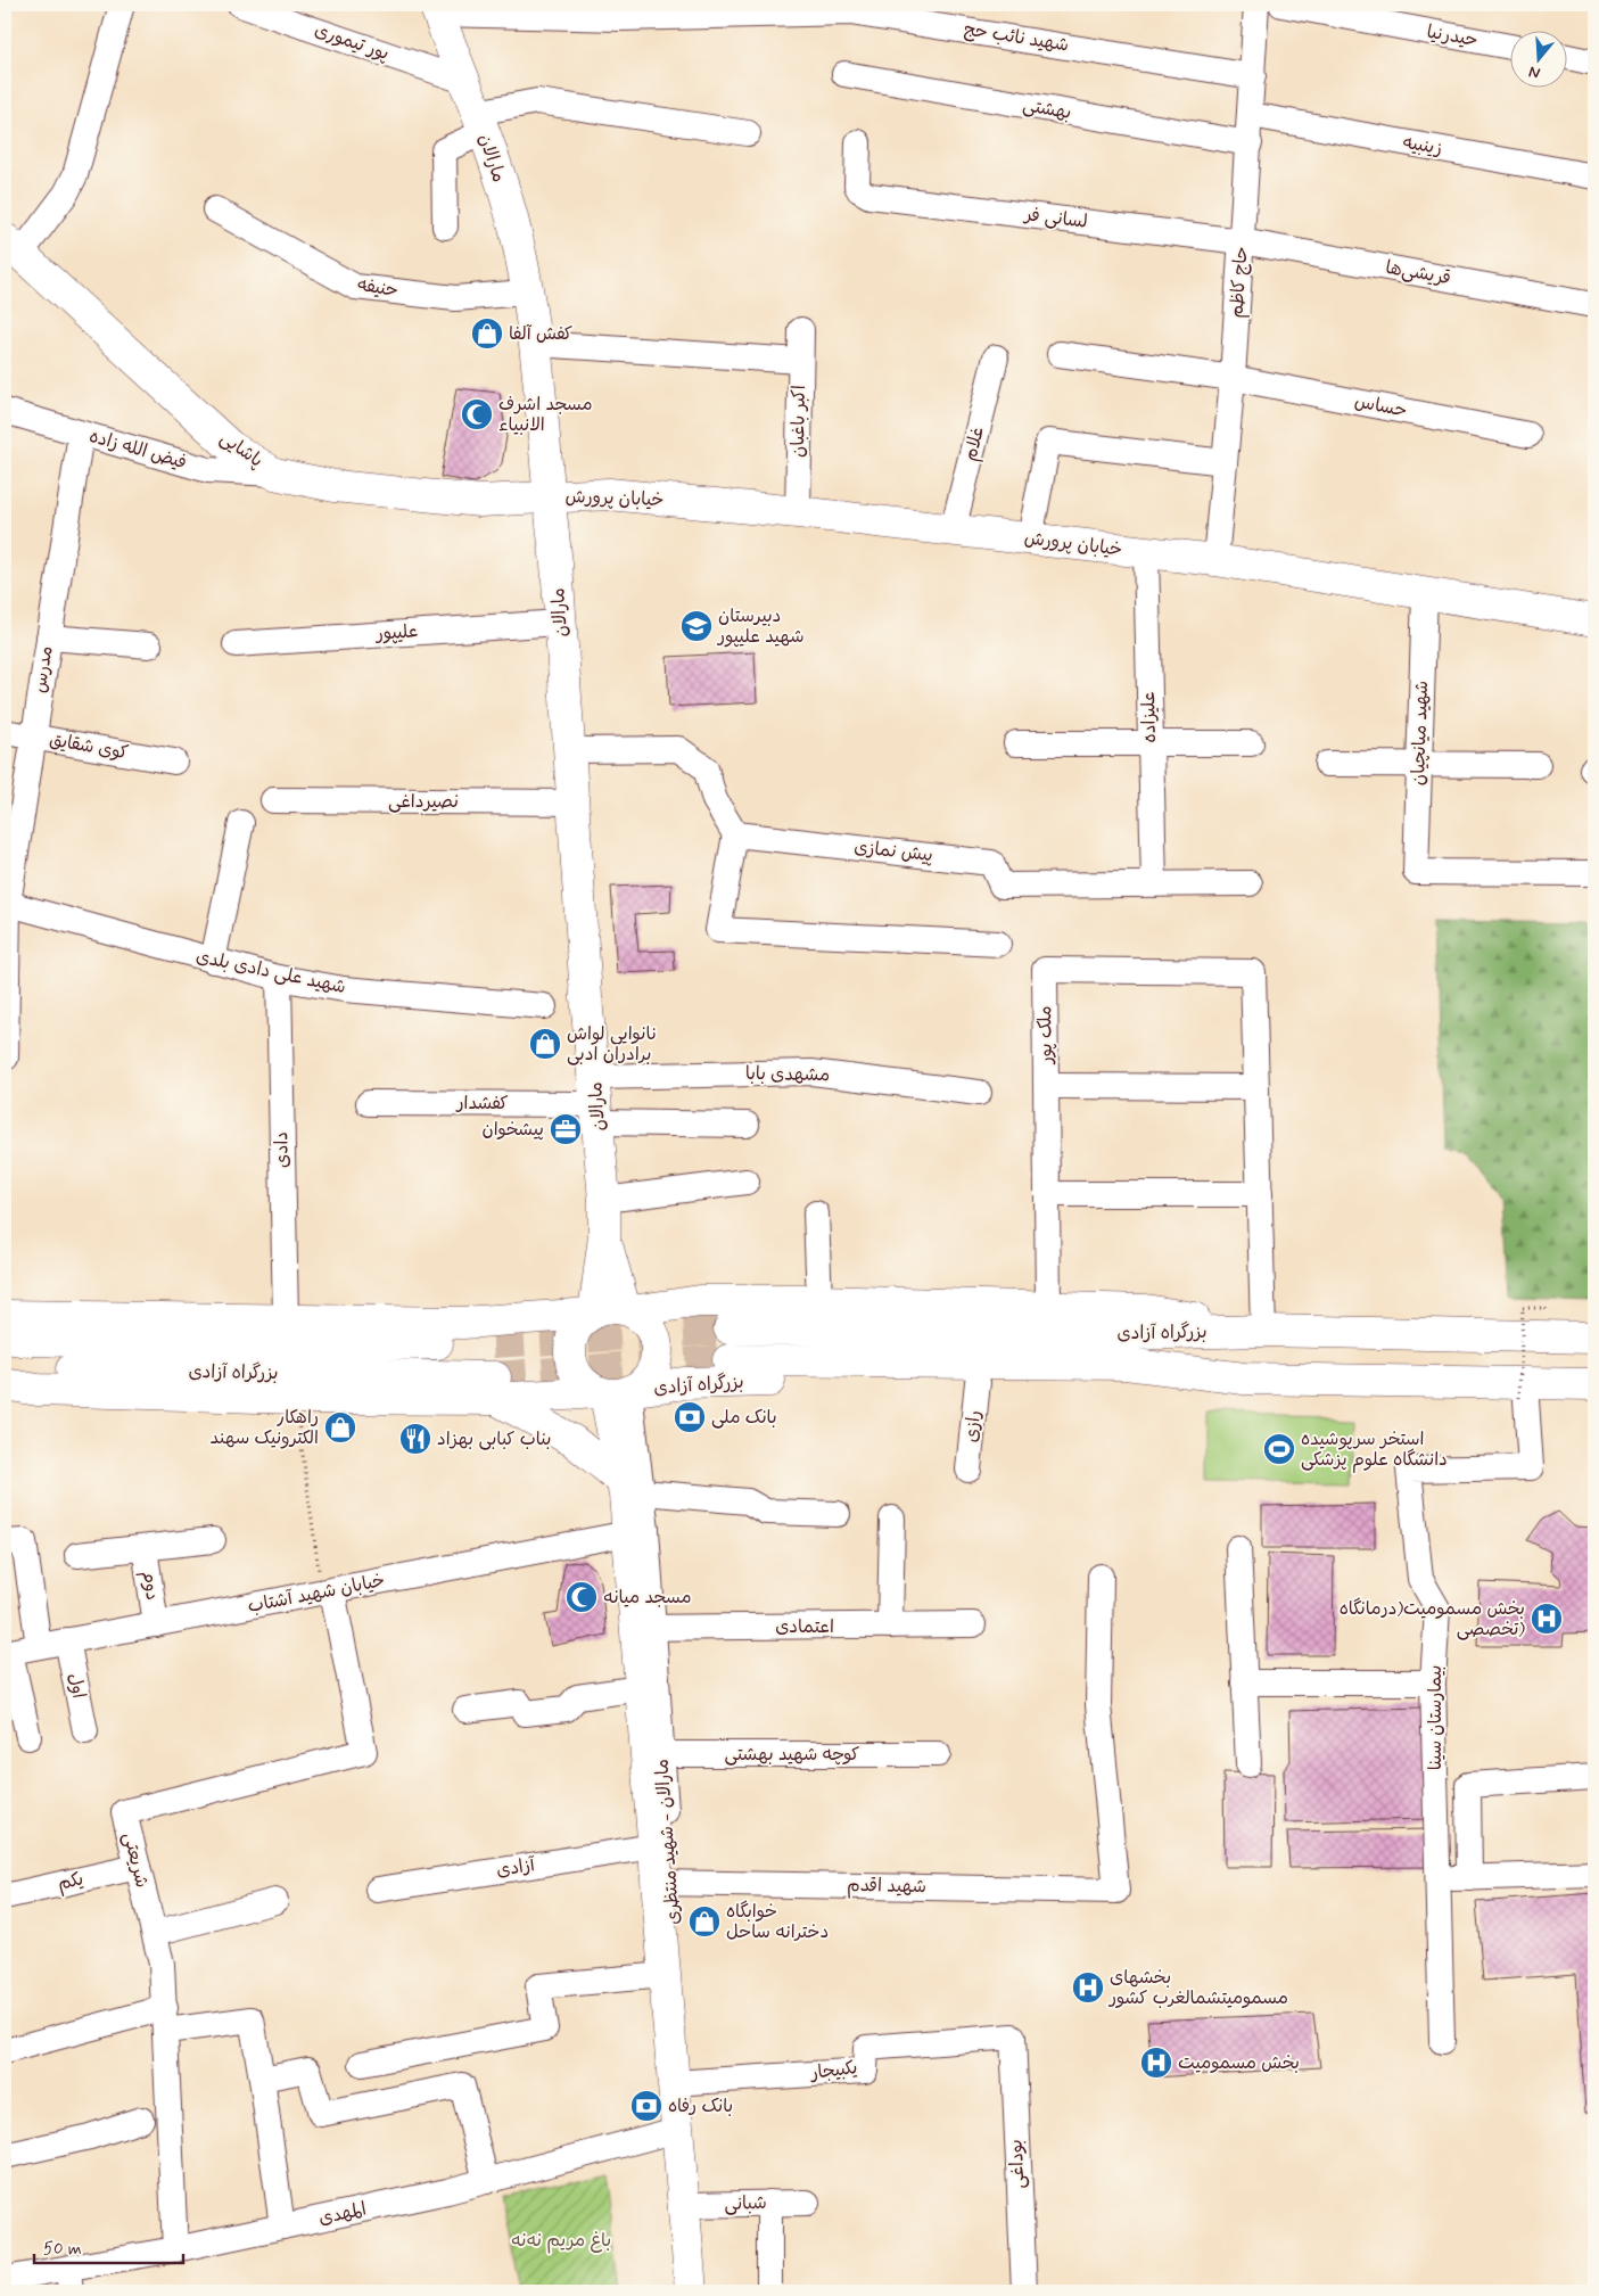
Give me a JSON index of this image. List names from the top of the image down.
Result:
{
  "streets": {
    "main road": [
      "مارالان",
      "پاشایی",
      "خیابان پرورش",
      "بزرگراه آزادی",
      "مارالان - شهید منتظری"
    ],
    "street": [
      "حیدرنیا",
      "شهید نائب حج",
      "پور تیموری",
      "بهشتی",
      "زینبیه",
      "لسانی فر",
      "قریشی‌ها",
      "حاج کاظم",
      "حنیفه",
      "حساس",
      "اکبر باغبان",
      "غلام",
      "فیض الله زاده",
      "علیپور",
      "مدرس",
      "علیزاده",
      "شهید میانچیان",
      "کوی شقایق",
      "نصیرداغی",
      "پیش نمازی",
      "شهید علی دادی بلدی",
      "ملک پور",
      "مشهدی بابا",
      "کفشدار",
      "دادی",
      "رازی",
      "دوم",
      "خیابان شهید آشتاب",
      "اعتمادی",
      "اول",
      "بیمارستان سینا",
      "کوچه شهید بهشتی",
      "شریعتی",
      "آزادی",
      "یکم",
      "شهید اقدم",
      "یکبیجار",
      "بوداغی",
      "شبانی",
      "المهدی"
    ]
  },
  "crossings": [
    ["شهید نائب حج", "مارالان"],
    ["شهید نائب حج", "حاج کاظم"],
    ["پور تیموری", "مارالان"],
    ["بهشتی", "حاج کاظم"],
    ["زینبیه", "حاج کاظم"],
    ["مارالان", "حنیفه"],
    ["مارالان", "پاشایی"],
    ["مارالان", "خیابان پرورش"],
    ["مارالان", "علیپور"],
    ["مارالان", "نصیرداغی"],
    ["مارالان", "مشهدی بابا"],
    ["مارالان", "کفشدار"],
    ["مارالان", "بزرگراه آزادی"],
    ["مارالان", "مارالان - شهید منتظری"],
    ["لسانی فر", "قریشی‌ها"],
    ["لسانی فر", "حاج کاظم"],
    ["قریشی‌ها", "حاج کاظم"],
    ["حاج کاظم", "حساس"],
    ["حاج کاظم", "خیابان پرورش"],
    ["اکبر باغبان", "خیابان پرورش"],
    ["غلام", "خیابان پرورش"],
    ["فیض الله زاده", "پاشایی"],
    ["فیض الله زاده", "مدرس"],
    ["پاشایی", "خیابان پرورش"],
    ["خیابان پرورش", "علیزاده"],
    ["خیابان پرورش", "شهید میانچیان"],
    ["مدرس", "کوی شقایق"],
    ["مدرس", "شهید علی دادی بلدی"],
    ["علیزاده", "پیش نمازی"],
    ["شهید علی دادی بلدی", "دادی"],
    ["مشهدی بابا", "کفشدار"],
    ["بزرگراه آزادی", "رازی"],
    ["بزرگراه آزادی", "بیمارستان سینا"],
    ["بزرگراه آزادی", "مارالان - شهید منتظری"],
    ["دوم", "خیابان شهید آشتاب"],
    ["خیابان شهید آشتاب", "اول"],
    ["خیابان شهید آشتاب", "مارالان - شهید منتظری"],
    ["خیابان شهید آشتاب", "شریعتی"],
    ["اعتمادی", "مارالان - شهید منتظری"],
    ["کوچه شهید بهشتی", "مارالان - شهید منتظری"],
    ["مارالان - شهید منتظری", "آزادی"],
    ["مارالان - شهید منتظری", "شهید اقدم"],
    ["مارالان - شهید منتظری", "یکبیجار"],
    ["مارالان - شهید منتظری", "شبانی"],
    ["مارالان - شهید منتظری", "المهدی"],
    ["شریعتی", "یکم"],
    ["شریعتی", "المهدی"],
    ["یکبیجار", "بوداغی"]
  ],
  "parks": ["باغ مریم نه‌نه"],
  "places": {
    "shop": [
      "کفش آلفا",
      "نانوایی لواش برادران ادبی",
      "راهکار الکترونیک سهند",
      "خوابگاه دخترانه ساحل"
    ],
    "mosque": ["مسجد اشرف الانبیاء", "مسجد میانه"],
    "school or university": ["دبیرستان شهید علیپور"],
    "office": ["پیشخوان"],
    "bank": ["بانک ملی", "بانک رفاه"],
    "restaurant": ["بناب کبابی بهزاد"],
    "sports": ["استخر سرپوشیده دانشگاه علوم پزشکی"],
    "hospital": ["بخش مسمومیت(درمانگاه تخصصی)", "بخشهای مسمومیتشمالغرب کشور", "بخش مسمومیت"]
  },
  "scale_bar": "50 m",
  "north": "bottom"
}
